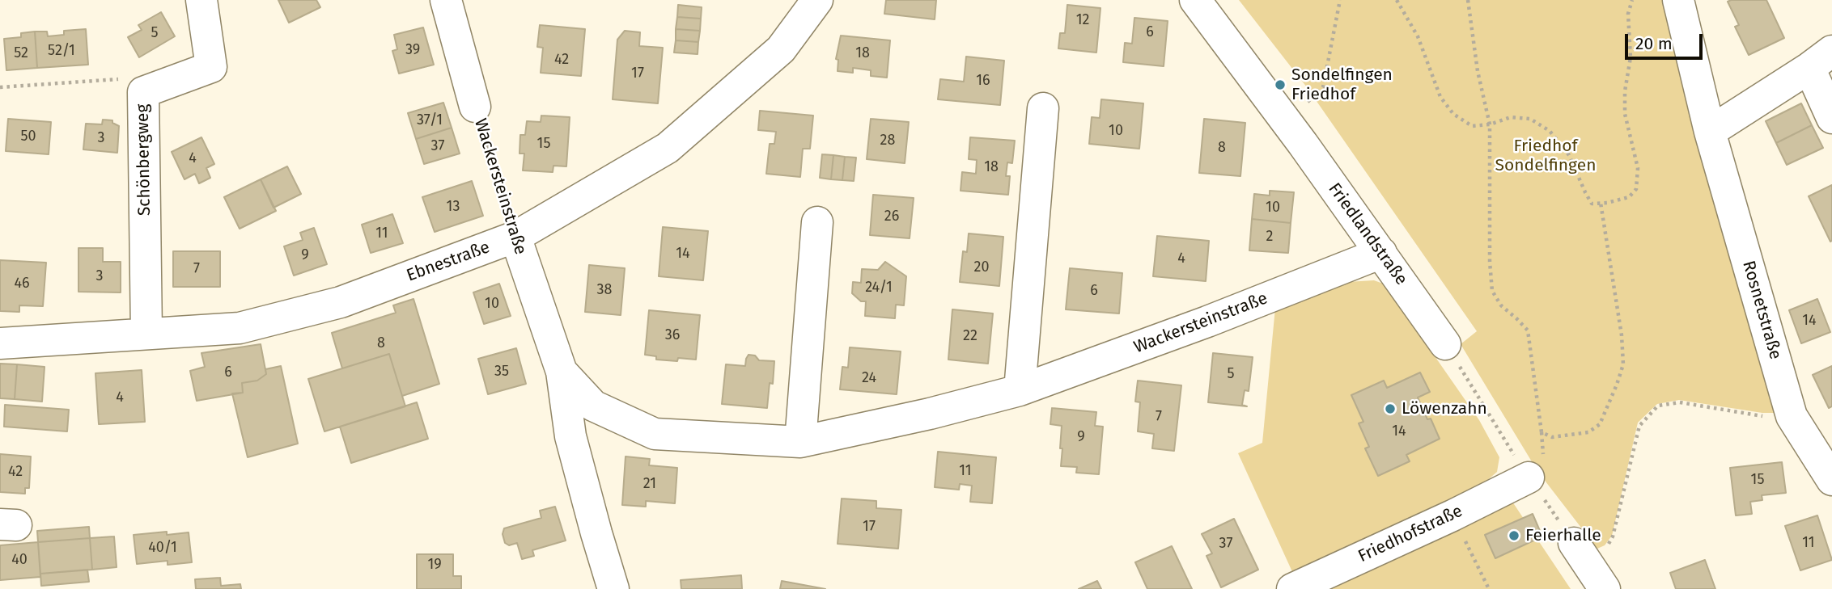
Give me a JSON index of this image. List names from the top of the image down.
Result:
{
  "streets": {
    "street": [
      "Schönbergweg",
      "Wackersteinstraße",
      "Friedlandstraße",
      "Ebnestraße",
      "Rosnetstraße",
      "Friedhofstraße"
    ]
  },
  "crossings": [
    ["Schönbergweg", "Ebnestraße"],
    ["Wackersteinstraße", "Friedlandstraße"],
    ["Wackersteinstraße", "Ebnestraße"]
  ],
  "parks": ["Friedhof Sondelfingen"],
  "places": ["Sondelfingen Friedhof", "Löwenzahn", "Feierhalle"],
  "house_numbers": [
    "12",
    "6",
    "5",
    "39",
    "52/1",
    "52",
    "18",
    "42",
    "17",
    "16",
    "37/1",
    "10",
    "50",
    "3",
    "28",
    "15",
    "37",
    "8",
    "4",
    "18",
    "13",
    "10",
    "26",
    "11",
    "2",
    "14",
    "9",
    "4",
    "20",
    "7",
    "3",
    "46",
    "24/1",
    "38",
    "6",
    "10",
    "14",
    "36",
    "22",
    "8",
    "35",
    "6",
    "5",
    "24",
    "4",
    "7",
    "14",
    "9",
    "11",
    "42",
    "15",
    "21",
    "17",
    "11",
    "37",
    "40/1",
    "40",
    "19"
  ],
  "scale_bar": "20 m"
}
